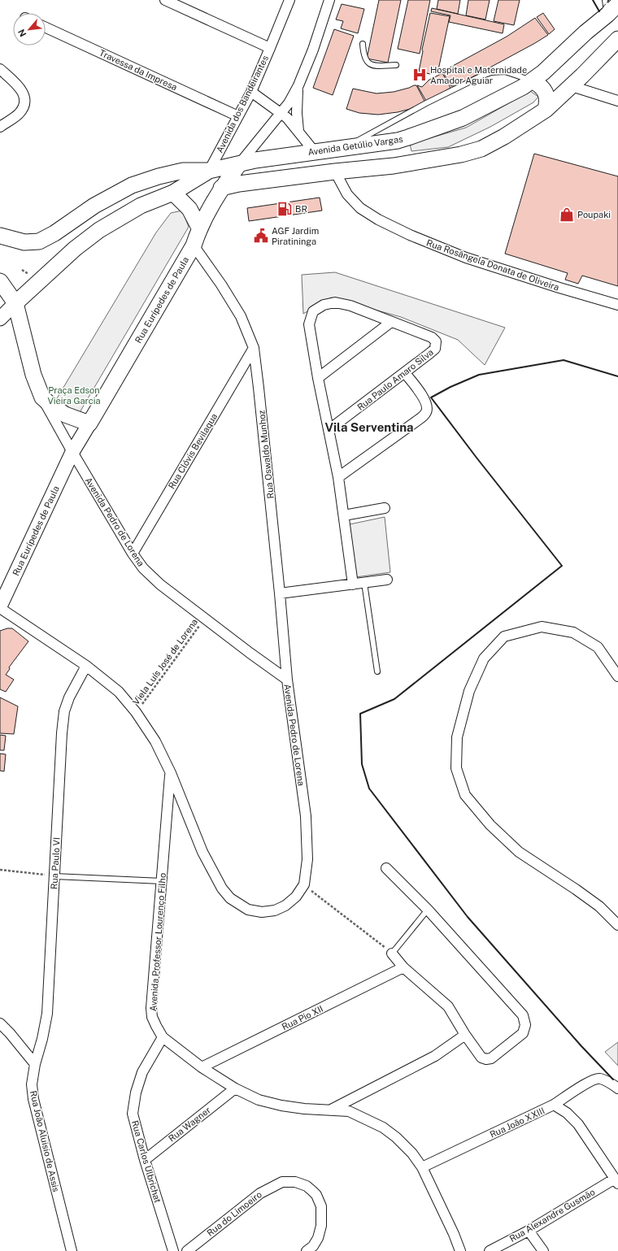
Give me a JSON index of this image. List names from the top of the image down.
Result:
{
  "streets": {
    "main road": ["Avenida Getúlio Vargas", "Rua Eurípedes de Paula", "Avenida Pedro de Lorena"],
    "street": [
      "Travessa da Impresa",
      "Avenida dos Bandeirantes",
      "Rua Rosângela Donata de Oliveira",
      "Rua Paulo Amaro Silva",
      "Rua Clóvis Bevilaqua",
      "Rua Oswaldo Munhoz",
      "Rua Paulo VI",
      "Avenida Professor Lourenço Filho",
      "Rua Pio XII",
      "Rua João XXIII",
      "Rua Wagner",
      "Rua João Aluisio de Assis",
      "Rua Carlos Ulbrichat",
      "Rua do Limoeiro",
      "Rua Alexandre Gusmão"
    ],
    "path": ["Viela Luís José de Lorena"]
  },
  "crossings": [
    ["Travessa da Impresa", "Avenida dos Bandeirantes"],
    ["Avenida dos Bandeirantes", "Avenida Getúlio Vargas"],
    ["Avenida Getúlio Vargas", "Rua Eurípedes de Paula"],
    ["Avenida Getúlio Vargas", "Avenida Pedro de Lorena"],
    ["Rua Eurípedes de Paula", "Rua Oswaldo Munhoz"],
    ["Rua Eurípedes de Paula", "Avenida Pedro de Lorena"],
    ["Rua Clóvis Bevilaqua", "Rua Oswaldo Munhoz"],
    ["Rua Clóvis Bevilaqua", "Avenida Pedro de Lorena"],
    ["Rua Oswaldo Munhoz", "Avenida Pedro de Lorena"],
    ["Avenida Pedro de Lorena", "Viela Luís José de Lorena"],
    ["Avenida Pedro de Lorena", "Avenida Professor Lourenço Filho"],
    ["Rua Paulo VI", "Rua João Aluisio de Assis"],
    ["Avenida Professor Lourenço Filho", "Rua Pio XII"],
    ["Avenida Professor Lourenço Filho", "Rua João XXIII"],
    ["Avenida Professor Lourenço Filho", "Rua Wagner"],
    ["Avenida Professor Lourenço Filho", "Rua Carlos Ulbrichat"],
    ["Rua João XXIII", "Rua Alexandre Gusmão"],
    ["Rua Wagner", "Rua Carlos Ulbrichat"]
  ],
  "districts": ["Vila Serventina"],
  "parks": ["Praça Edson Vieira Garcia"],
  "places": {
    "hospital": ["Hospital e Maternidade Amador Aguiar"],
    "fuel station": ["BR"],
    "shop": ["Poupaki"],
    "public building": ["AGF Jardim Piratininga"]
  },
  "north": "bottom left"
}
